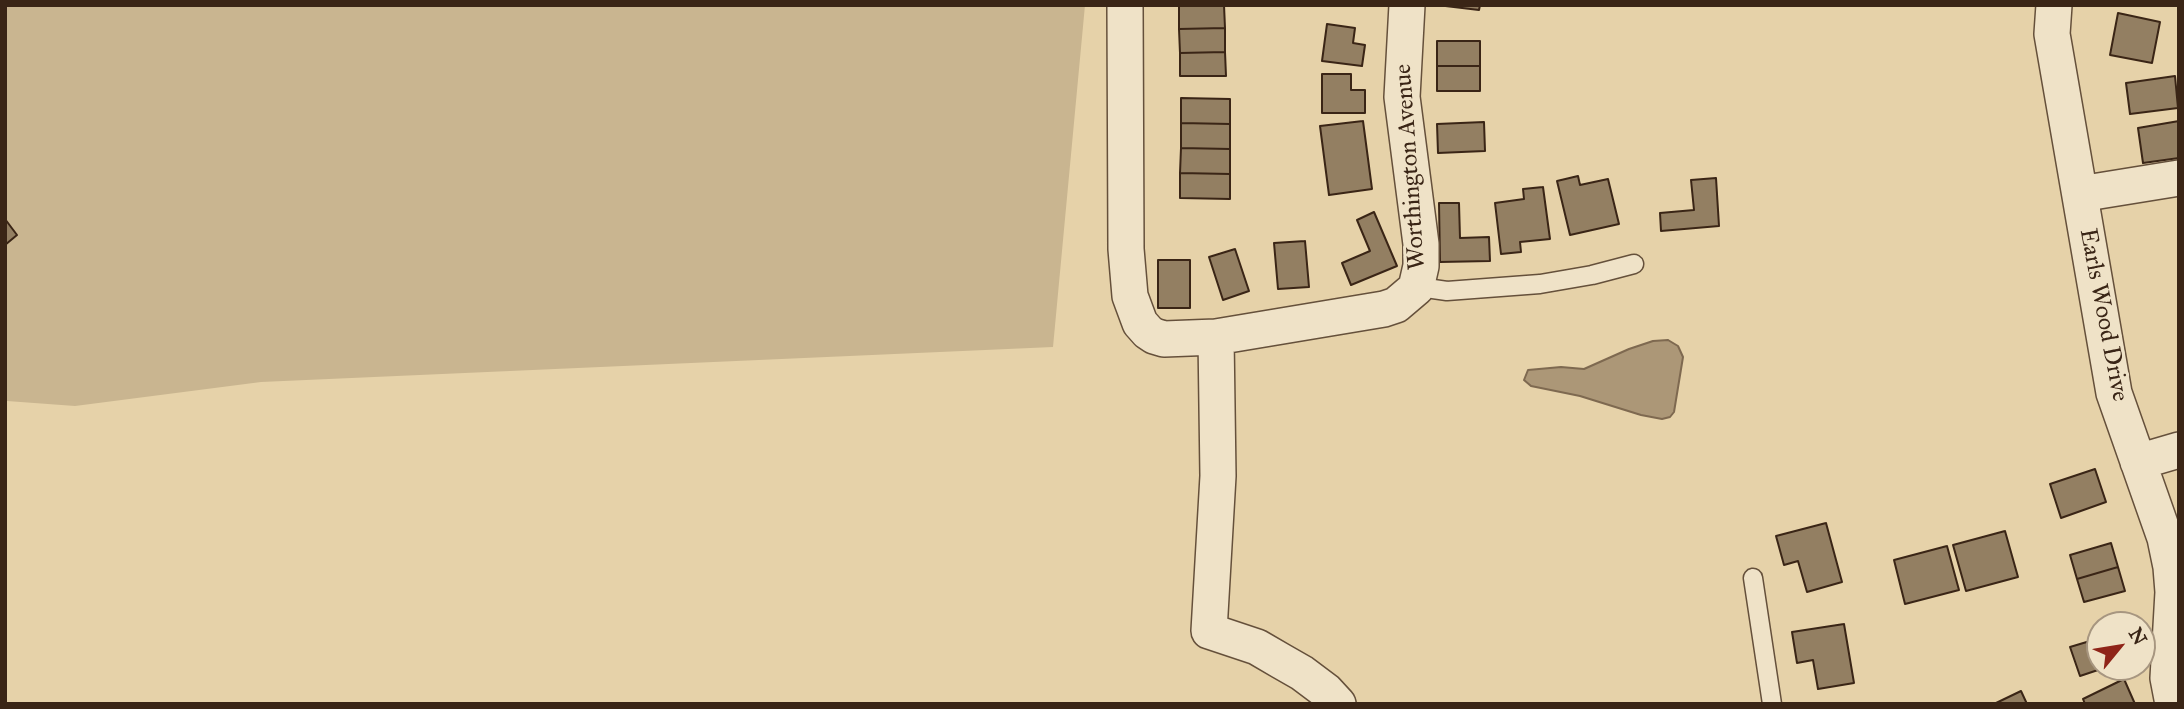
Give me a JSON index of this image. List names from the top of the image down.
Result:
{
  "streets": {
    "street": ["Worthington Avenue", "Earls Wood Drive"]
  },
  "north": "top right"
}
